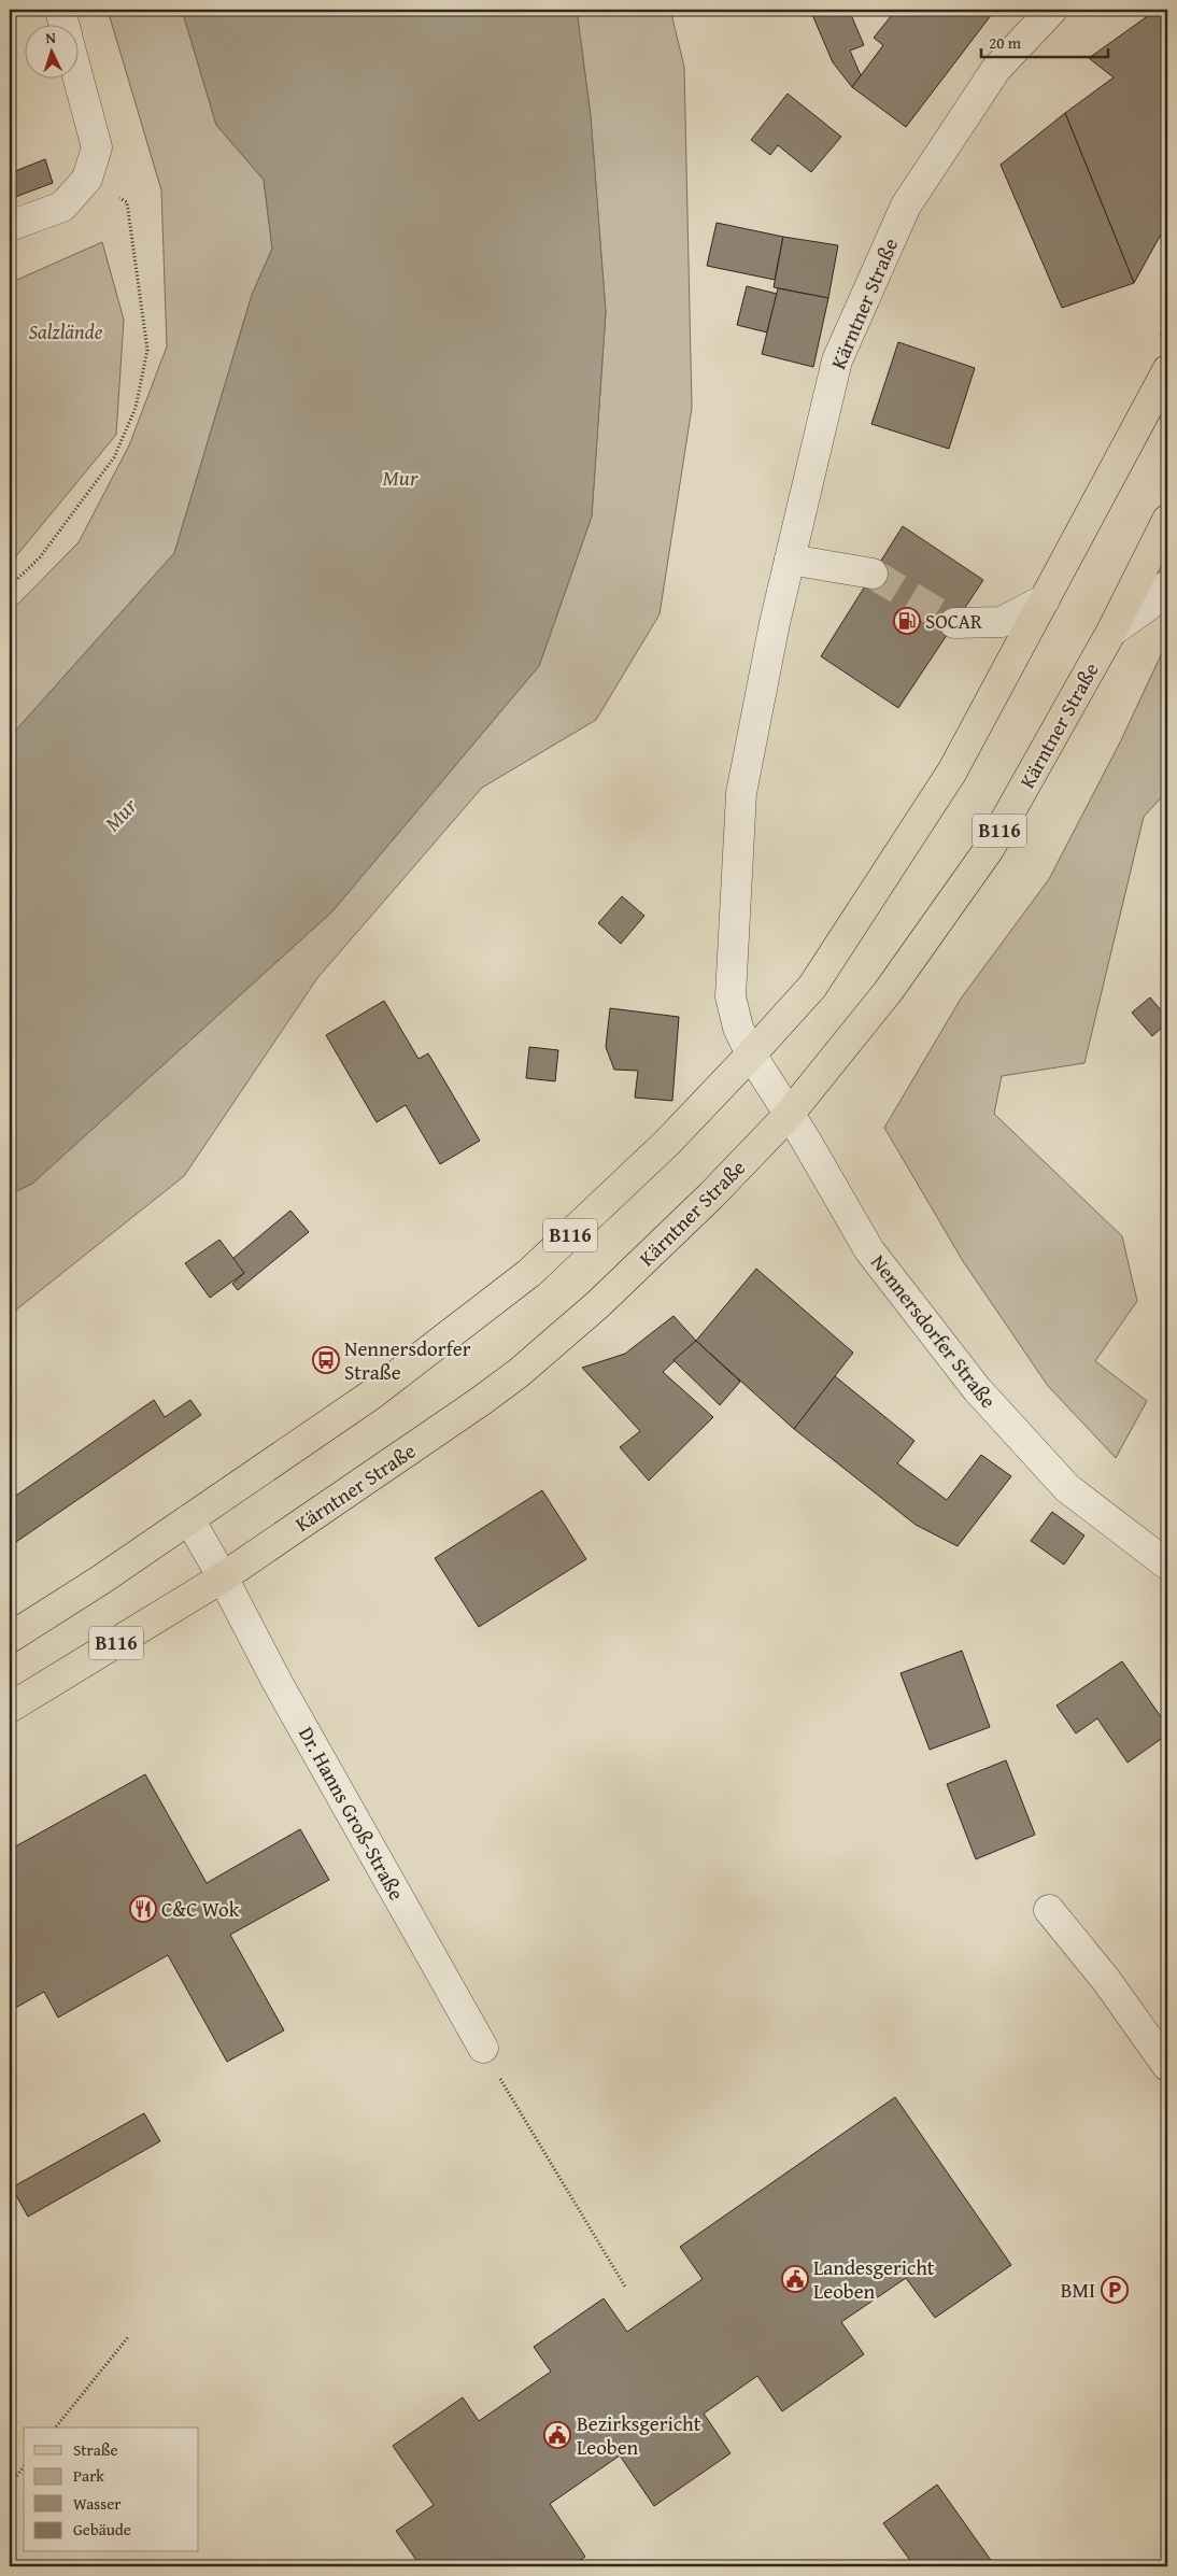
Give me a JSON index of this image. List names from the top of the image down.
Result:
{
  "streets": {
    "main road": ["Kärntner Straße", "B116"],
    "street": ["Nennersdorfer Straße", "Dr. Hanns Groß-Straße"]
  },
  "crossings": [
    ["Kärntner Straße", "B116"],
    ["Kärntner Straße", "Nennersdorfer Straße"],
    ["Kärntner Straße", "Dr. Hanns Groß-Straße"],
    ["B116", "Nennersdorfer Straße"],
    ["B116", "Dr. Hanns Groß-Straße"]
  ],
  "water": ["Mur"],
  "parks": ["Salzlände"],
  "places": {
    "fuel station": ["SOCAR"],
    "bus stop": ["Nennersdorfer Straße"],
    "restaurant": ["C&C Wok"],
    "public building": ["Landesgericht Leoben", "Bezirksgericht Leoben"],
    "parking": ["BMI"]
  },
  "legend": [
    "Straße",
    "Park",
    "Wasser",
    "Gebäude"
  ],
  "scale_bar": "20 m",
  "north": "top"
}
